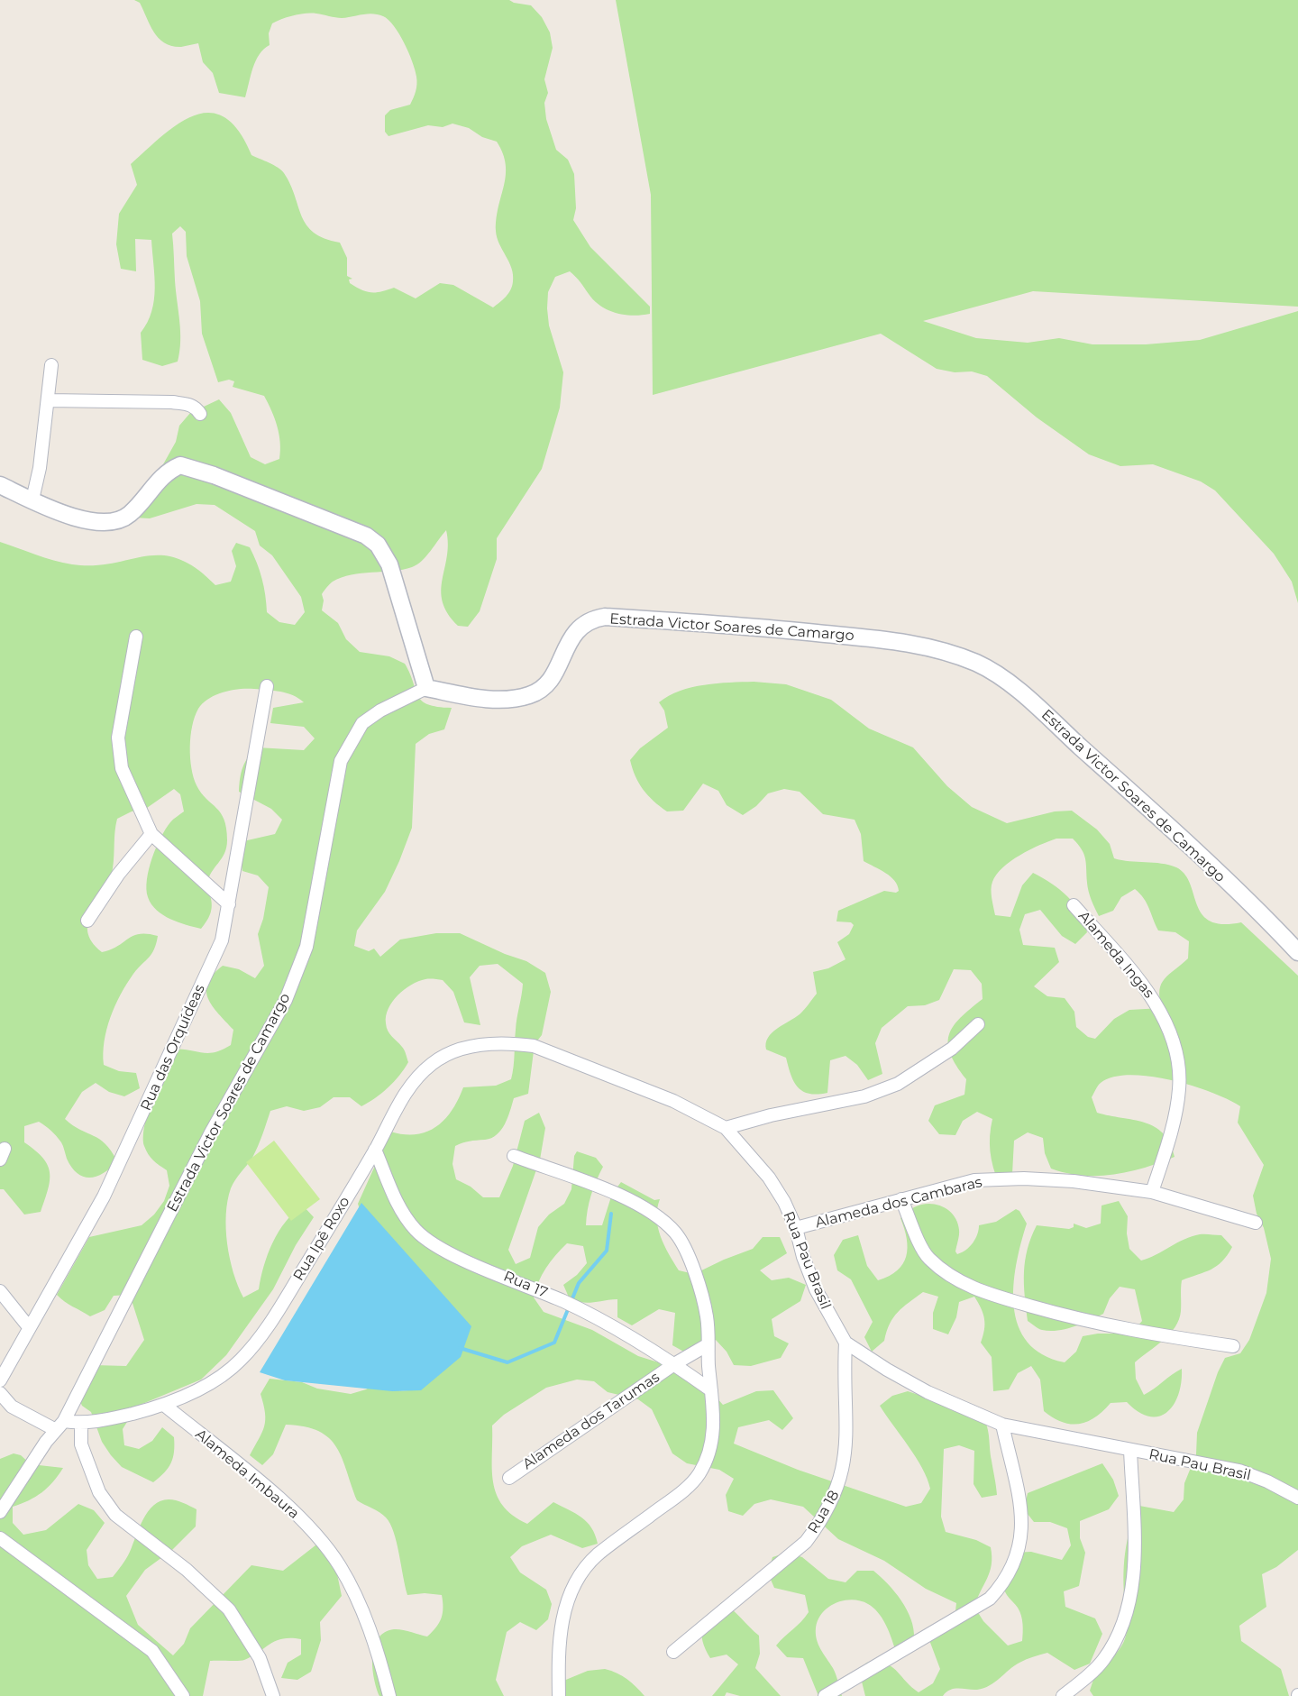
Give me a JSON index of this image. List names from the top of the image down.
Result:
{
  "streets": {
    "main road": ["Estrada Victor Soares de Camargo"],
    "street": [
      "Alameda Ingas",
      "Rua das Orquídeas",
      "Alameda dos Cambaras",
      "Rua Ipê Roxo",
      "Rua Pau Brasil",
      "Rua 17",
      "Alameda dos Tarumas",
      "Alameda Imbaura",
      "Rua 18"
    ]
  },
  "crossings": [
    ["Alameda Ingas", "Alameda dos Cambaras"],
    ["Alameda dos Cambaras", "Rua Pau Brasil"],
    ["Rua Ipê Roxo", "Rua Pau Brasil"],
    ["Rua Ipê Roxo", "Rua 17"],
    ["Rua Ipê Roxo", "Alameda Imbaura"],
    ["Rua Pau Brasil", "Rua 18"],
    ["Rua 17", "Alameda dos Tarumas"]
  ]
}
